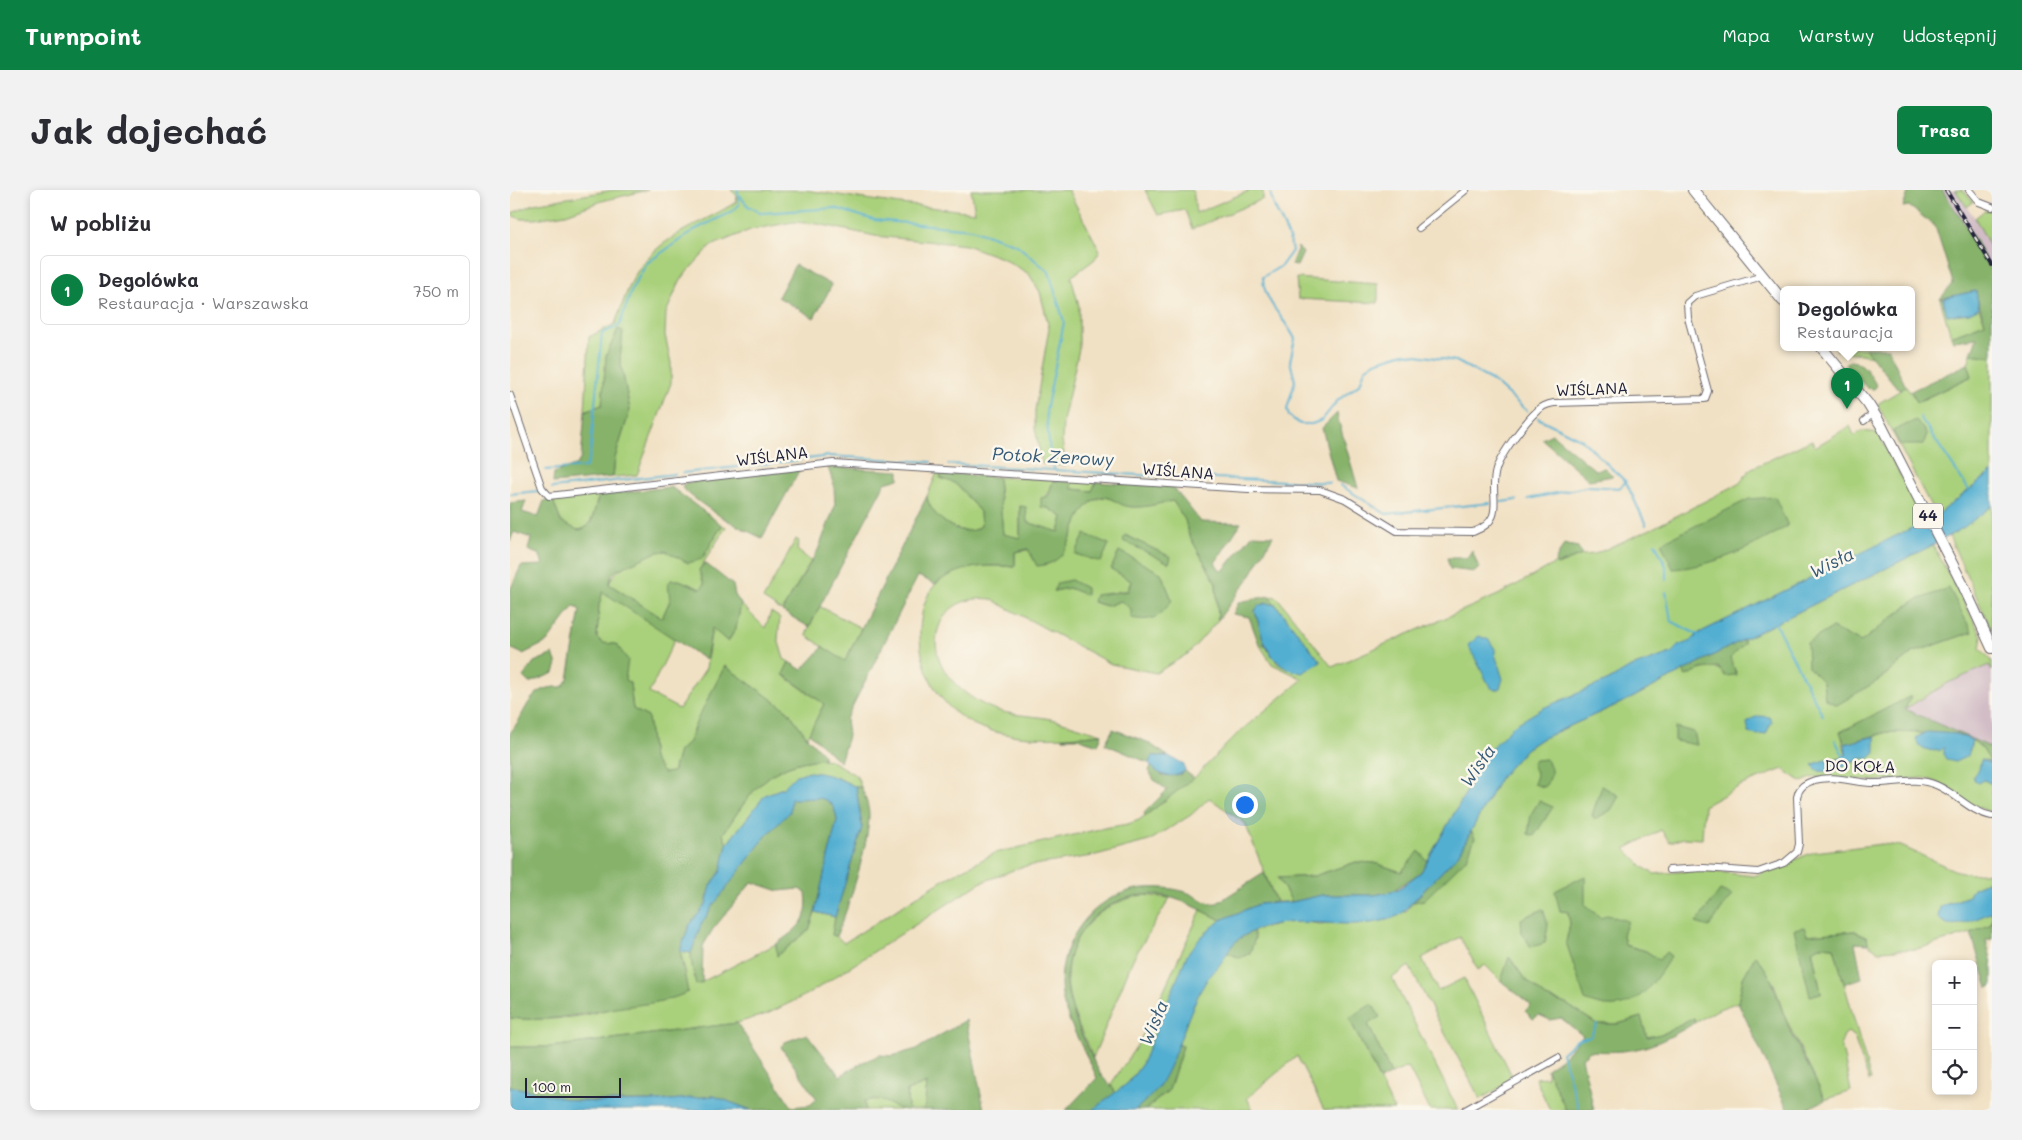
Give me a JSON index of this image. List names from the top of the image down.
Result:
{
  "streets": {
    "main road": ["44"],
    "street": ["WIŚLANA", "DO KOŁA"]
  },
  "water": ["Potok Zerowy", "Wisła"],
  "scale_bar": "100 m",
  "page": {
    "header": "Turnpoint",
    "nav": ["Mapa", "Warstwy", "Udostępnij"],
    "buttons": "Trasa",
    "title": "Jak dojechać",
    "heading": "W pobliżu",
    "list": [
      {
        "mark": "1",
        "name": "Degolówka",
        "note": "Restauracja · Warszawska",
        "value": "750 m"
      }
    ],
    "popup": ["Degolówka", "Restauracja"],
    "pins": "1",
    "map_buttons": ["+", "−"],
    "scale": "100 m"
  }
}
